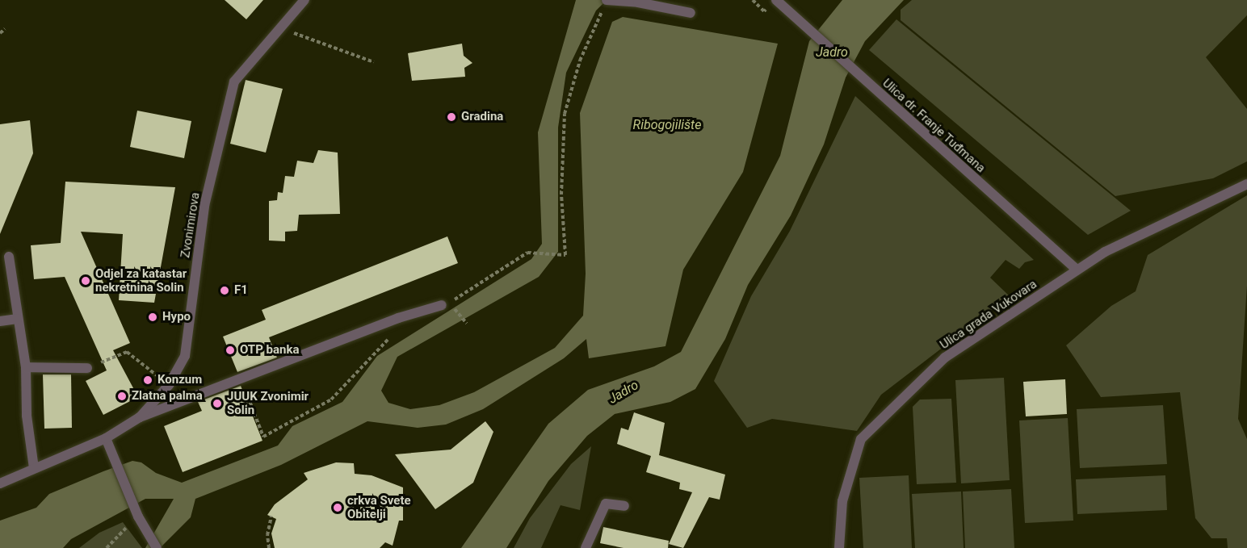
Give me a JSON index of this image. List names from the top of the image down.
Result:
{
  "streets": {
    "street": ["Ulica dr. Franje Tuđmana", "Zvonimirova", "Ulica grada Vukovara"]
  },
  "crossings": [
    ["Ulica dr. Franje Tuđmana", "Ulica grada Vukovara"]
  ],
  "water": ["Jadro", "Ribogojilište"],
  "places": [
    "Gradina",
    "Odjel za katastar nekretnina Solin",
    "F1",
    "Hypo",
    "OTP banka",
    "Konzum",
    "Zlatna palma",
    "JUUK Zvonimir Solin",
    "crkva Svete Obitelji"
  ]
}
